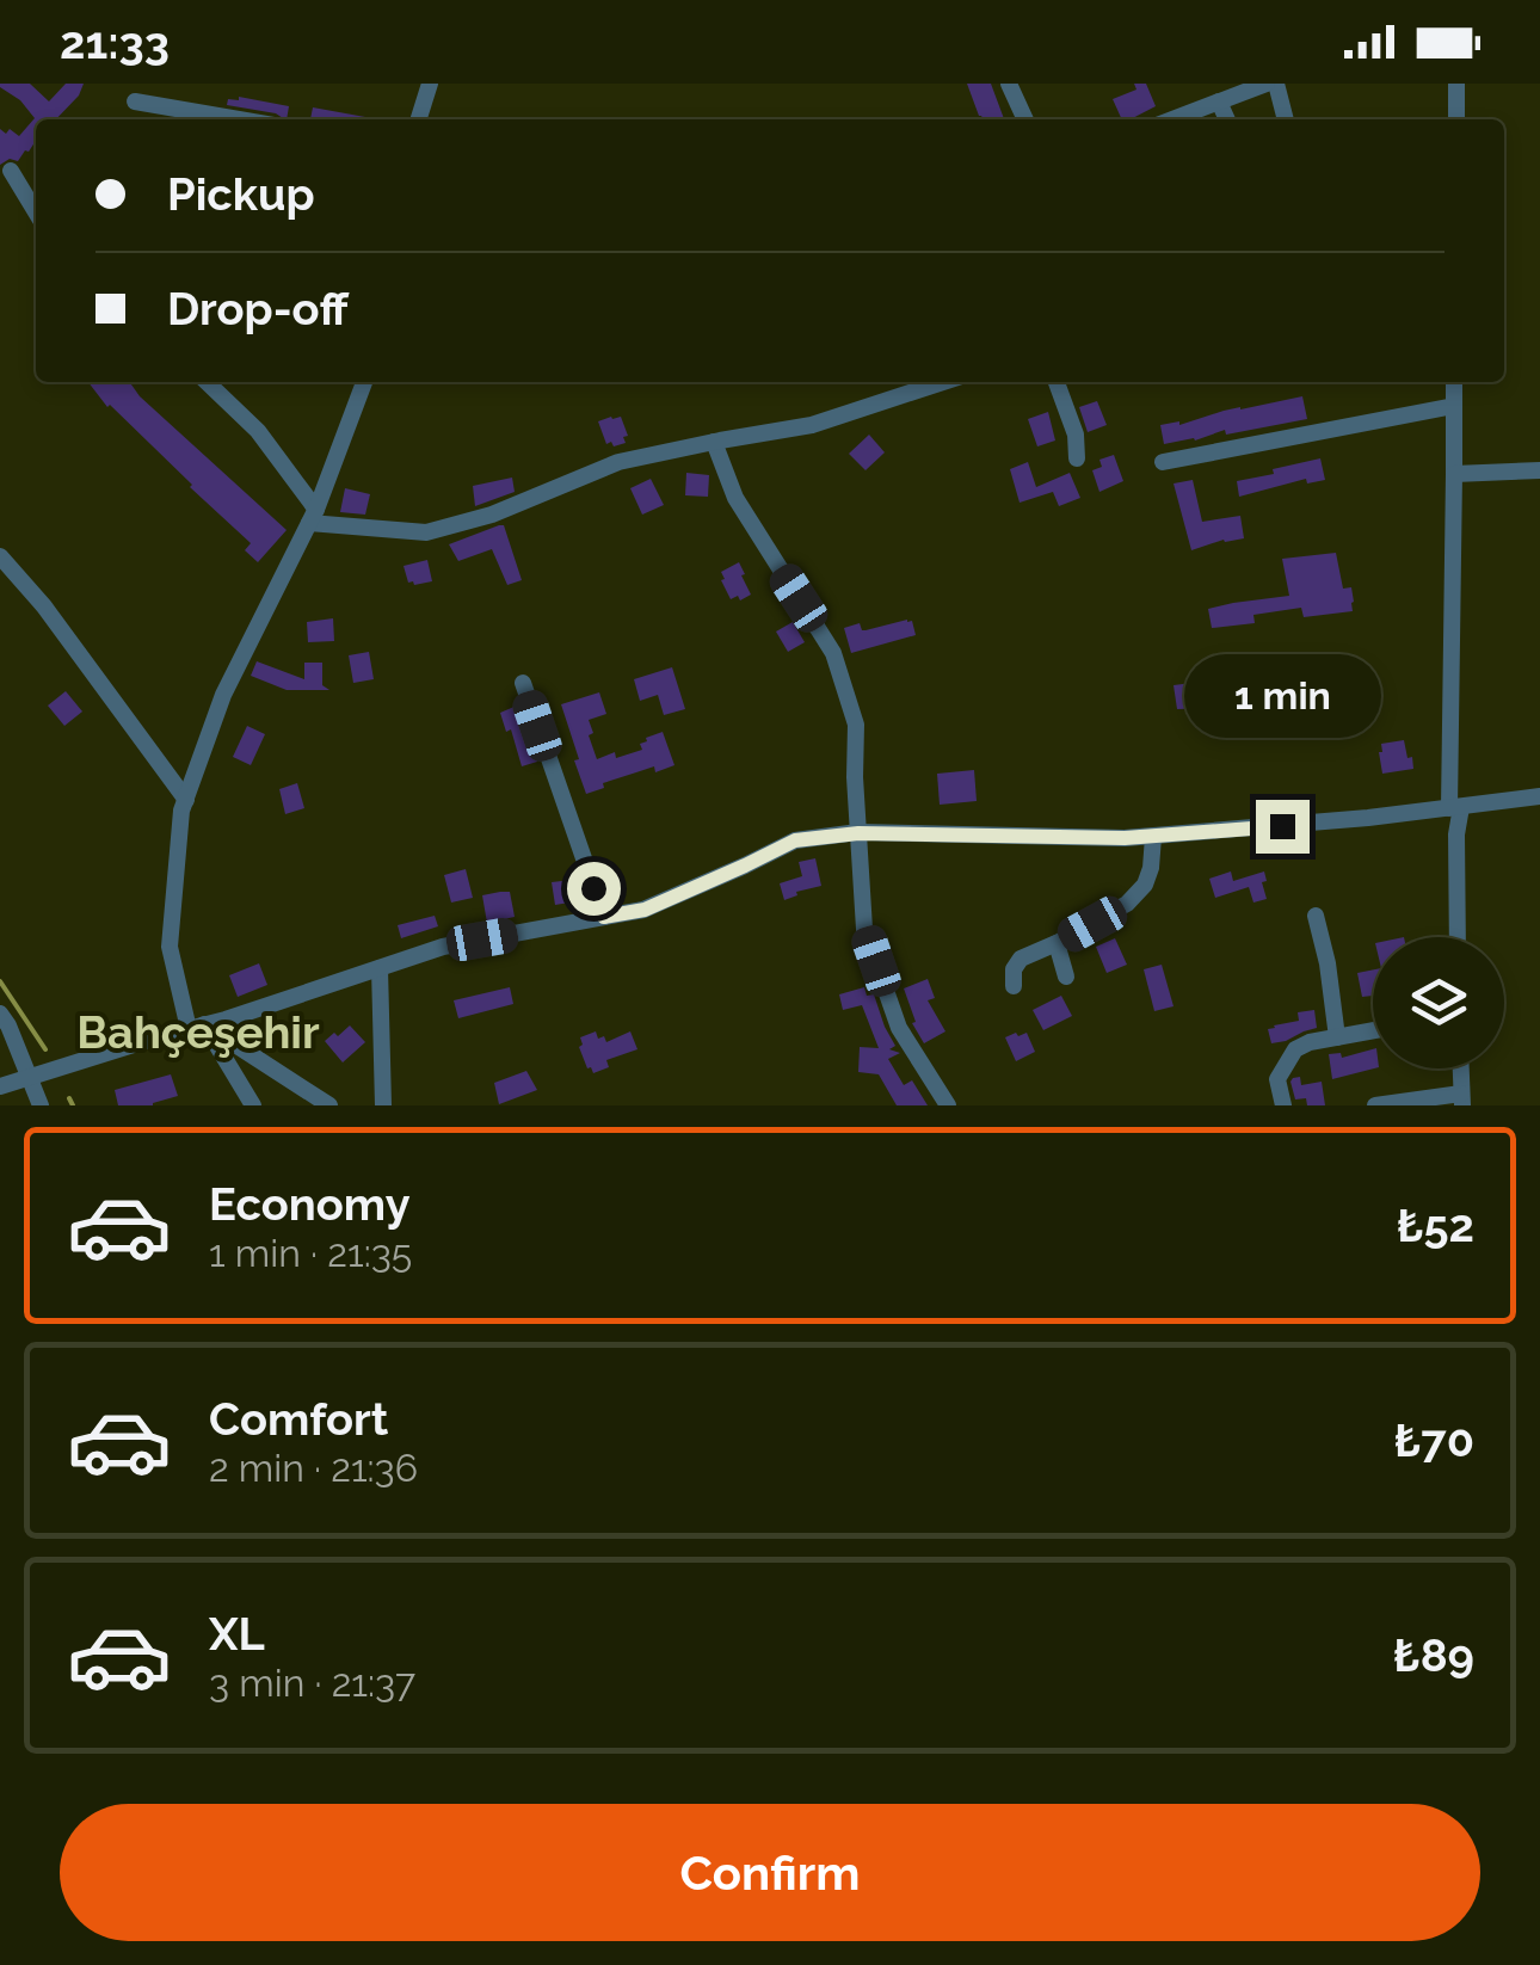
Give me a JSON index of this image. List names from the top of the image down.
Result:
{
  "districts": ["Bahçeşehir"],
  "page": {
    "status": "21:33",
    "banner": ["Pickup", "Drop-off"],
    "bubble": "1 min",
    "list": [
      {
        "name": "Economy",
        "note": "1 min · 21:35",
        "value": "₺52"
      },
      {
        "name": "Comfort",
        "note": "2 min · 21:36",
        "value": "₺70"
      },
      {
        "name": "XL",
        "note": "3 min · 21:37",
        "value": "₺89"
      }
    ],
    "buttons": "Confirm"
  }
}
